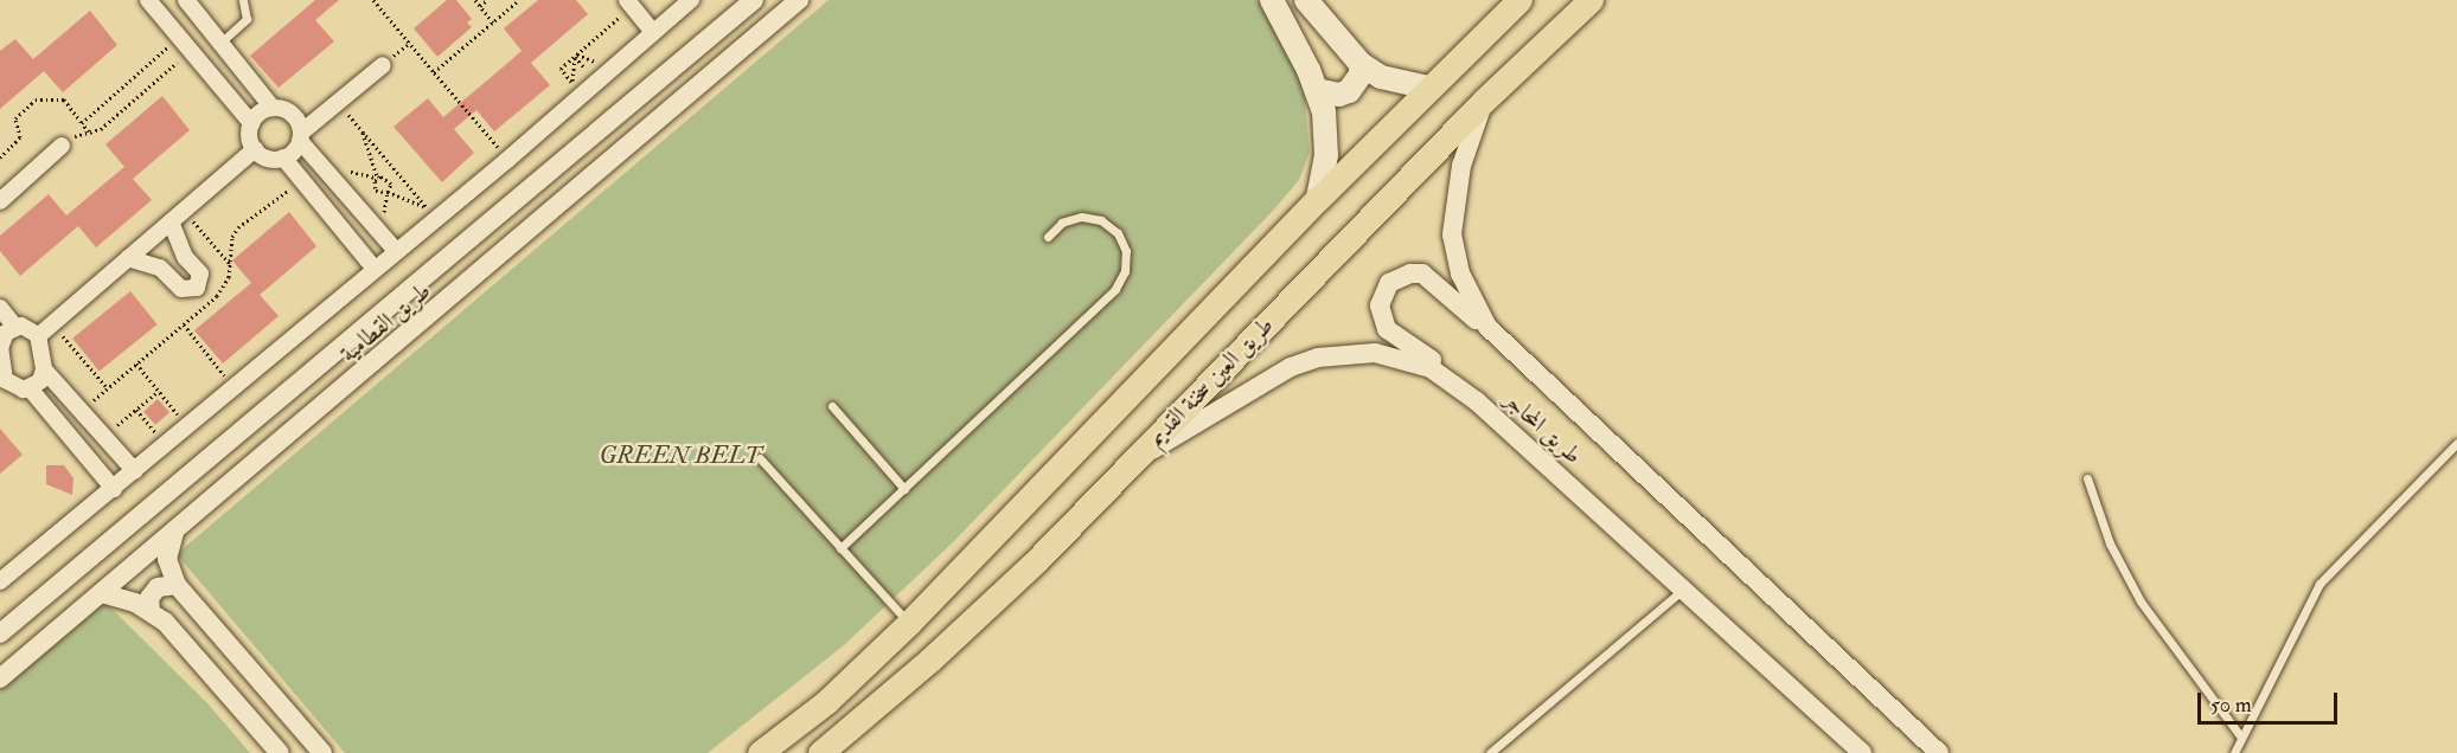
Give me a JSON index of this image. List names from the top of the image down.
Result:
{
  "streets": {
    "main road": ["طريق العين سخنة القديم"],
    "street": ["طريق القطامية", "طريق المحاجر"]
  },
  "crossings": [
    ["طريق العين سخنة القديم", "طريق المحاجر"]
  ],
  "parks": ["GREEN BELT"],
  "scale_bar": "50 m"
}
